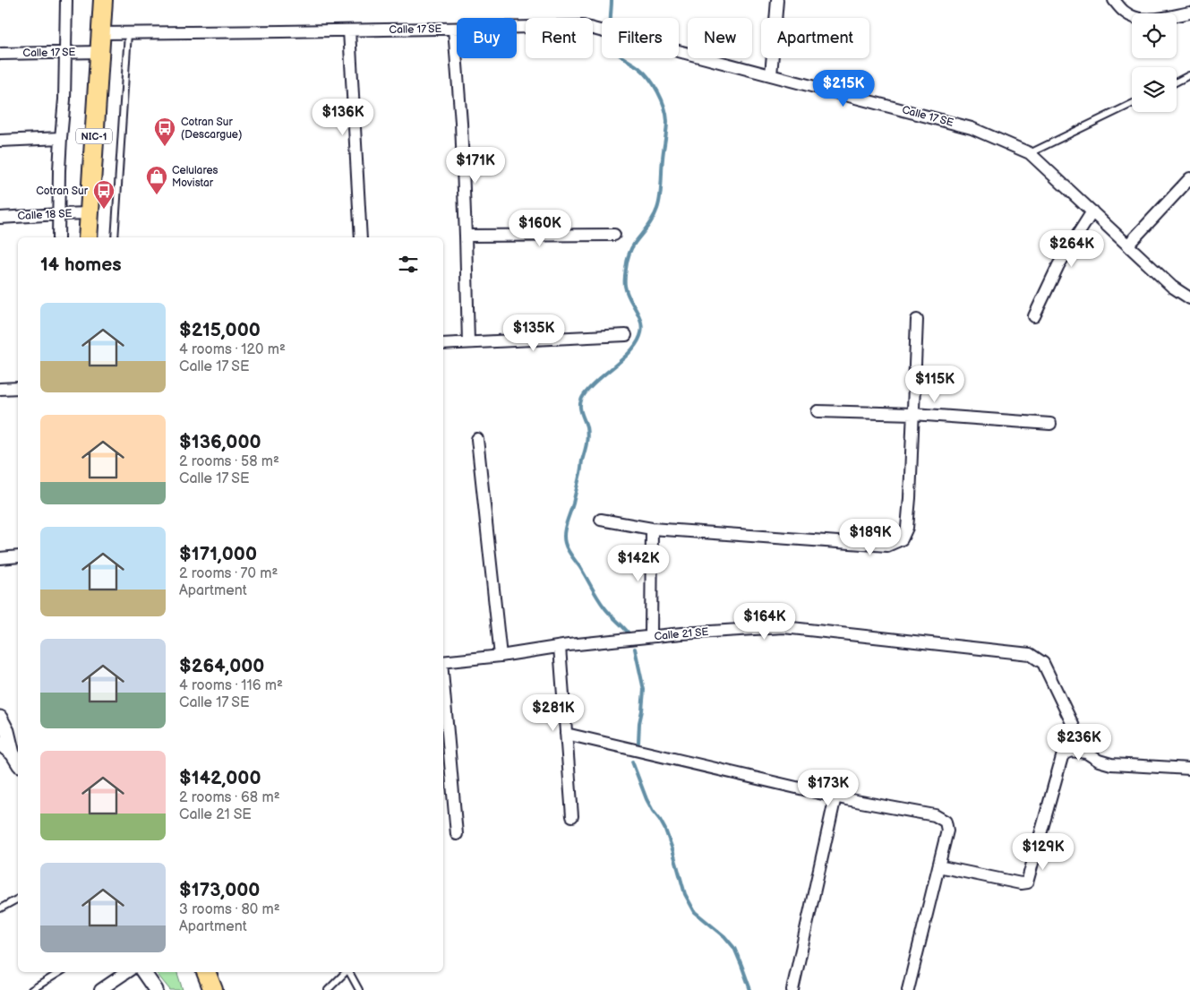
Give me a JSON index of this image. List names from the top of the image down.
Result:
{
  "streets": {
    "highway": ["NIC-1"],
    "street": ["Calle 17 SE", "Calle 18 SE", "Calle 21 SE"]
  },
  "crossings": [
    ["Calle 17 SE", "NIC-1"],
    ["NIC-1", "Calle 18 SE"]
  ],
  "places": {
    "bus stop": ["Cotran Sur (Descargue)", "Cotran Sur"],
    "shop": ["Celulares Movistar"]
  },
  "page": {
    "chip": [
      "Buy",
      "Rent",
      "Filters",
      "New",
      "Apartment"
    ],
    "price": [
      "$215K",
      "$136K",
      "$171K",
      "$160K",
      "$264K",
      "$135K",
      "$115K",
      "$189K",
      "$142K",
      "$164K",
      "$281K",
      "$236K",
      "$173K",
      "$129K"
    ],
    "heading": "14 homes",
    "list": [
      {
        "name": "$215,000",
        "note": "4 rooms · 120 m² · Calle 17 SE"
      },
      {
        "name": "$136,000",
        "note": "2 rooms · 58 m² · Calle 17 SE"
      },
      {
        "name": "$171,000",
        "note": "2 rooms · 70 m² · Apartment"
      },
      {
        "name": "$264,000",
        "note": "4 rooms · 116 m² · Calle 17 SE"
      },
      {
        "name": "$142,000",
        "note": "2 rooms · 68 m² · Calle 21 SE"
      },
      {
        "name": "$173,000",
        "note": "3 rooms · 80 m² · Apartment"
      }
    ]
  }
}
